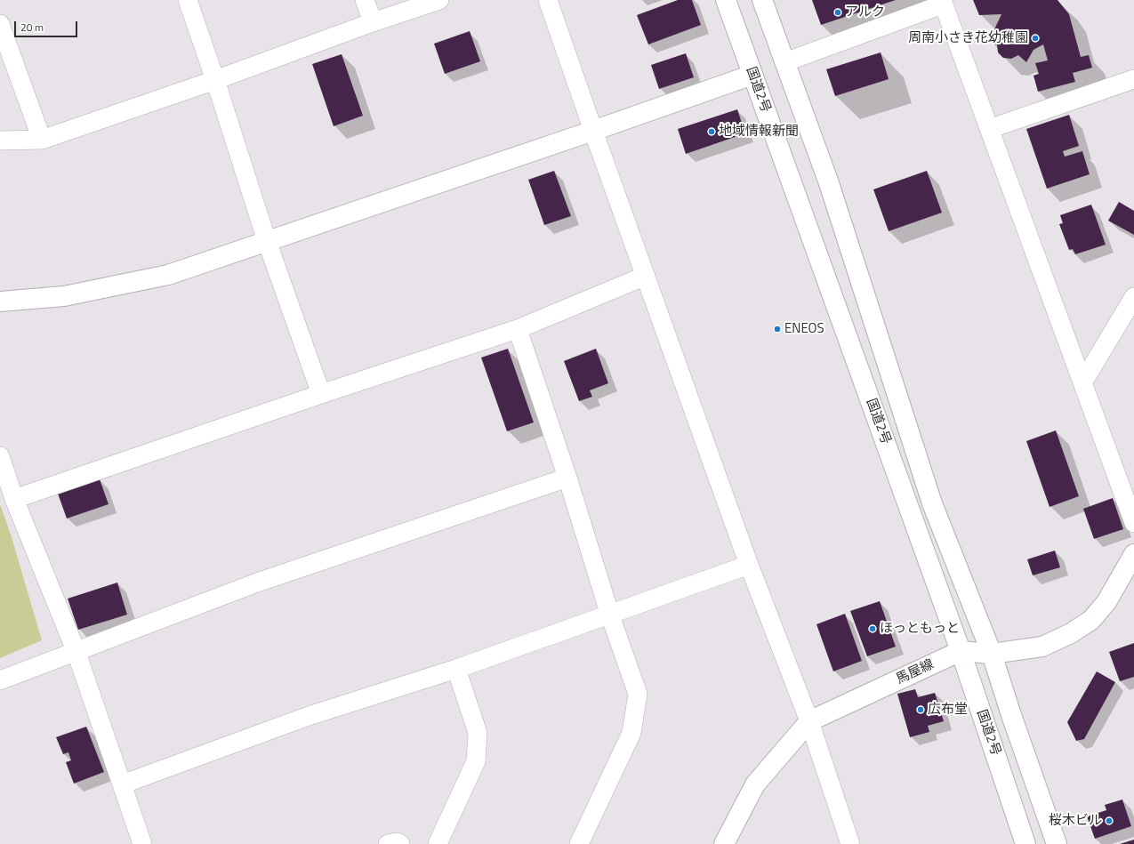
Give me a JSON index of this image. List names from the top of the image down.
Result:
{
  "streets": {
    "main road": ["国道2号", "馬屋線"]
  },
  "crossings": [
    ["国道2号", "馬屋線"]
  ],
  "places": [
    "アルク",
    "周南小さき花幼稚園",
    "地域情報新聞",
    "ENEOS",
    "ほっともっと",
    "広布堂",
    "桜木ビル"
  ],
  "scale_bar": "20 m"
}
